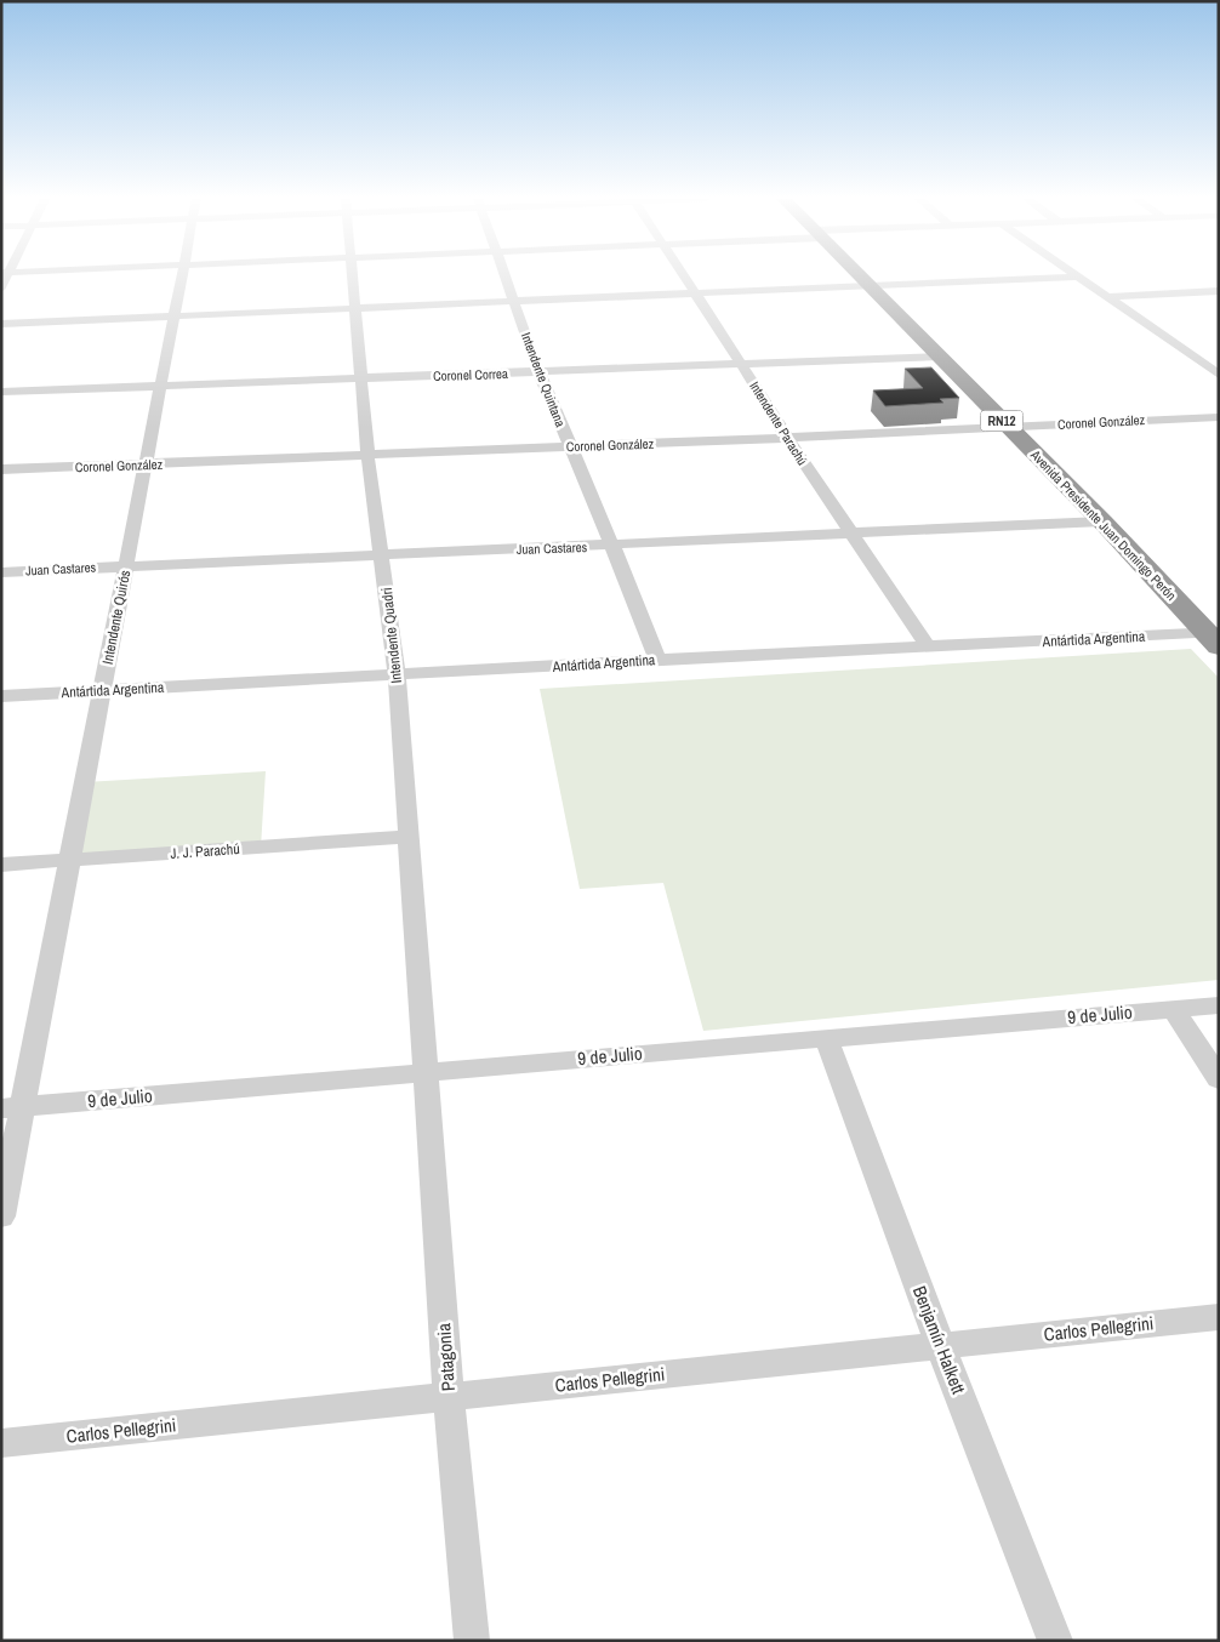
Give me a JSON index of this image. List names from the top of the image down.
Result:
{
  "streets": {
    "highway": ["RN12", "Avenida Presidente Juan Domingo Perón"],
    "street": [
      "Coronel Correa",
      "Intendente Quintana",
      "Coronel González",
      "Intendente Parachú",
      "Juan Castares",
      "Intendente Quirós",
      "Intendente Quadri",
      "Antártida Argentina",
      "J. J. Parachú",
      "9 de Julio",
      "Carlos Pellegrini",
      "Benjamín Halkett",
      "Patagonia"
    ]
  },
  "crossings": [
    ["Coronel Correa", "Intendente Quintana"],
    ["Coronel Correa", "Intendente Parachú"],
    ["Coronel Correa", "Avenida Presidente Juan Domingo Perón"],
    ["Coronel Correa", "Intendente Quirós"],
    ["Coronel Correa", "Intendente Quadri"],
    ["Intendente Quintana", "Coronel González"],
    ["Intendente Quintana", "Juan Castares"],
    ["Intendente Quintana", "Antártida Argentina"],
    ["Coronel González", "Intendente Parachú"],
    ["Coronel González", "Avenida Presidente Juan Domingo Perón"],
    ["Coronel González", "Intendente Quirós"],
    ["Coronel González", "Intendente Quadri"],
    ["Intendente Parachú", "Juan Castares"],
    ["Intendente Parachú", "Antártida Argentina"],
    ["Avenida Presidente Juan Domingo Perón", "Juan Castares"],
    ["Avenida Presidente Juan Domingo Perón", "Antártida Argentina"],
    ["Juan Castares", "Intendente Quirós"],
    ["Juan Castares", "Intendente Quadri"],
    ["Intendente Quirós", "Antártida Argentina"],
    ["Intendente Quirós", "J. J. Parachú"],
    ["Intendente Quirós", "9 de Julio"],
    ["Intendente Quadri", "Antártida Argentina"],
    ["Intendente Quadri", "J. J. Parachú"],
    ["Intendente Quadri", "9 de Julio"],
    ["Intendente Quadri", "Patagonia"],
    ["9 de Julio", "Benjamín Halkett"],
    ["9 de Julio", "Patagonia"],
    ["Carlos Pellegrini", "Benjamín Halkett"],
    ["Carlos Pellegrini", "Patagonia"]
  ]
}
